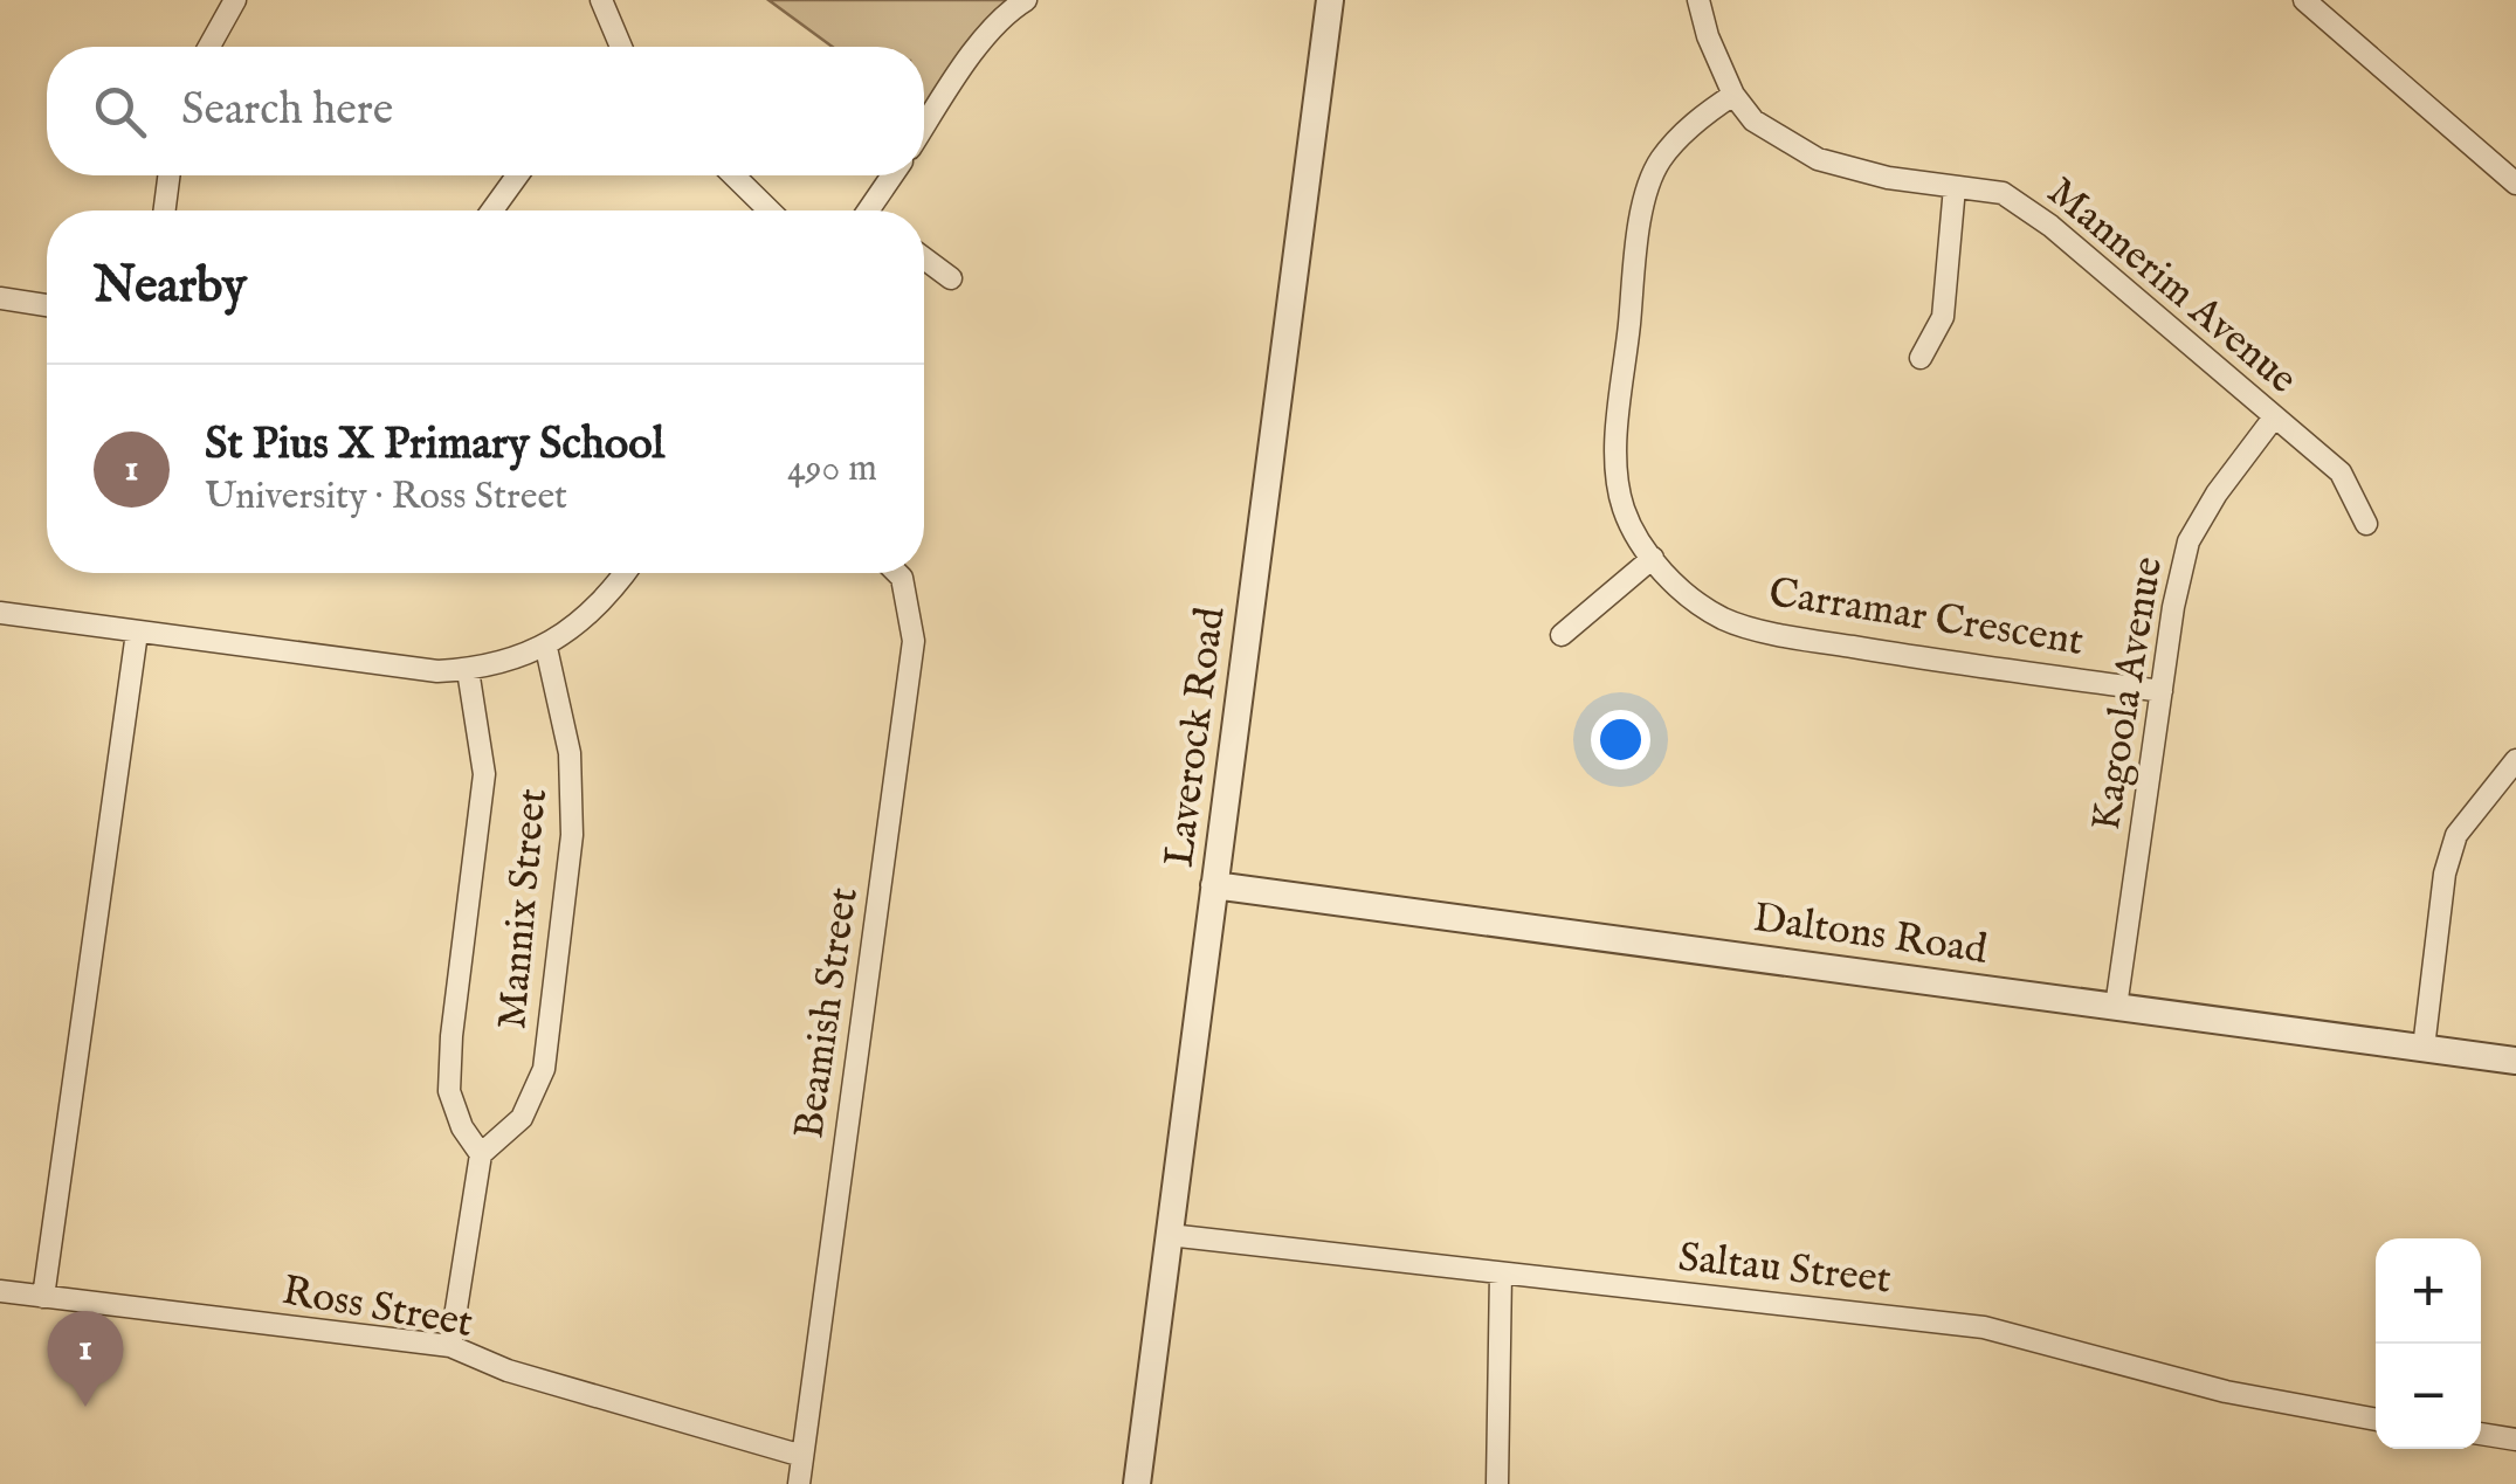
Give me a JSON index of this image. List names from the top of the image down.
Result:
{
  "streets": {
    "street": [
      "Mannerim Avenue",
      "Carramar Crescent",
      "Kagoola Avenue",
      "Laverock Road",
      "Mannix Street",
      "Daltons Road",
      "Beamish Street",
      "Saltau Street",
      "Ross Street"
    ]
  },
  "crossings": [
    ["Mannerim Avenue", "Carramar Crescent"],
    ["Mannerim Avenue", "Kagoola Avenue"],
    ["Carramar Crescent", "Kagoola Avenue"],
    ["Kagoola Avenue", "Daltons Road"],
    ["Laverock Road", "Daltons Road"],
    ["Laverock Road", "Saltau Street"],
    ["Beamish Street", "Ross Street"]
  ],
  "page": {
    "search": "Search here",
    "heading": "Nearby",
    "list": [
      {
        "mark": "1",
        "name": "St Pius X Primary School",
        "note": "University · Ross Street",
        "value": "490 m"
      }
    ],
    "map_buttons": ["+", "−"],
    "pins": "1"
  }
}
